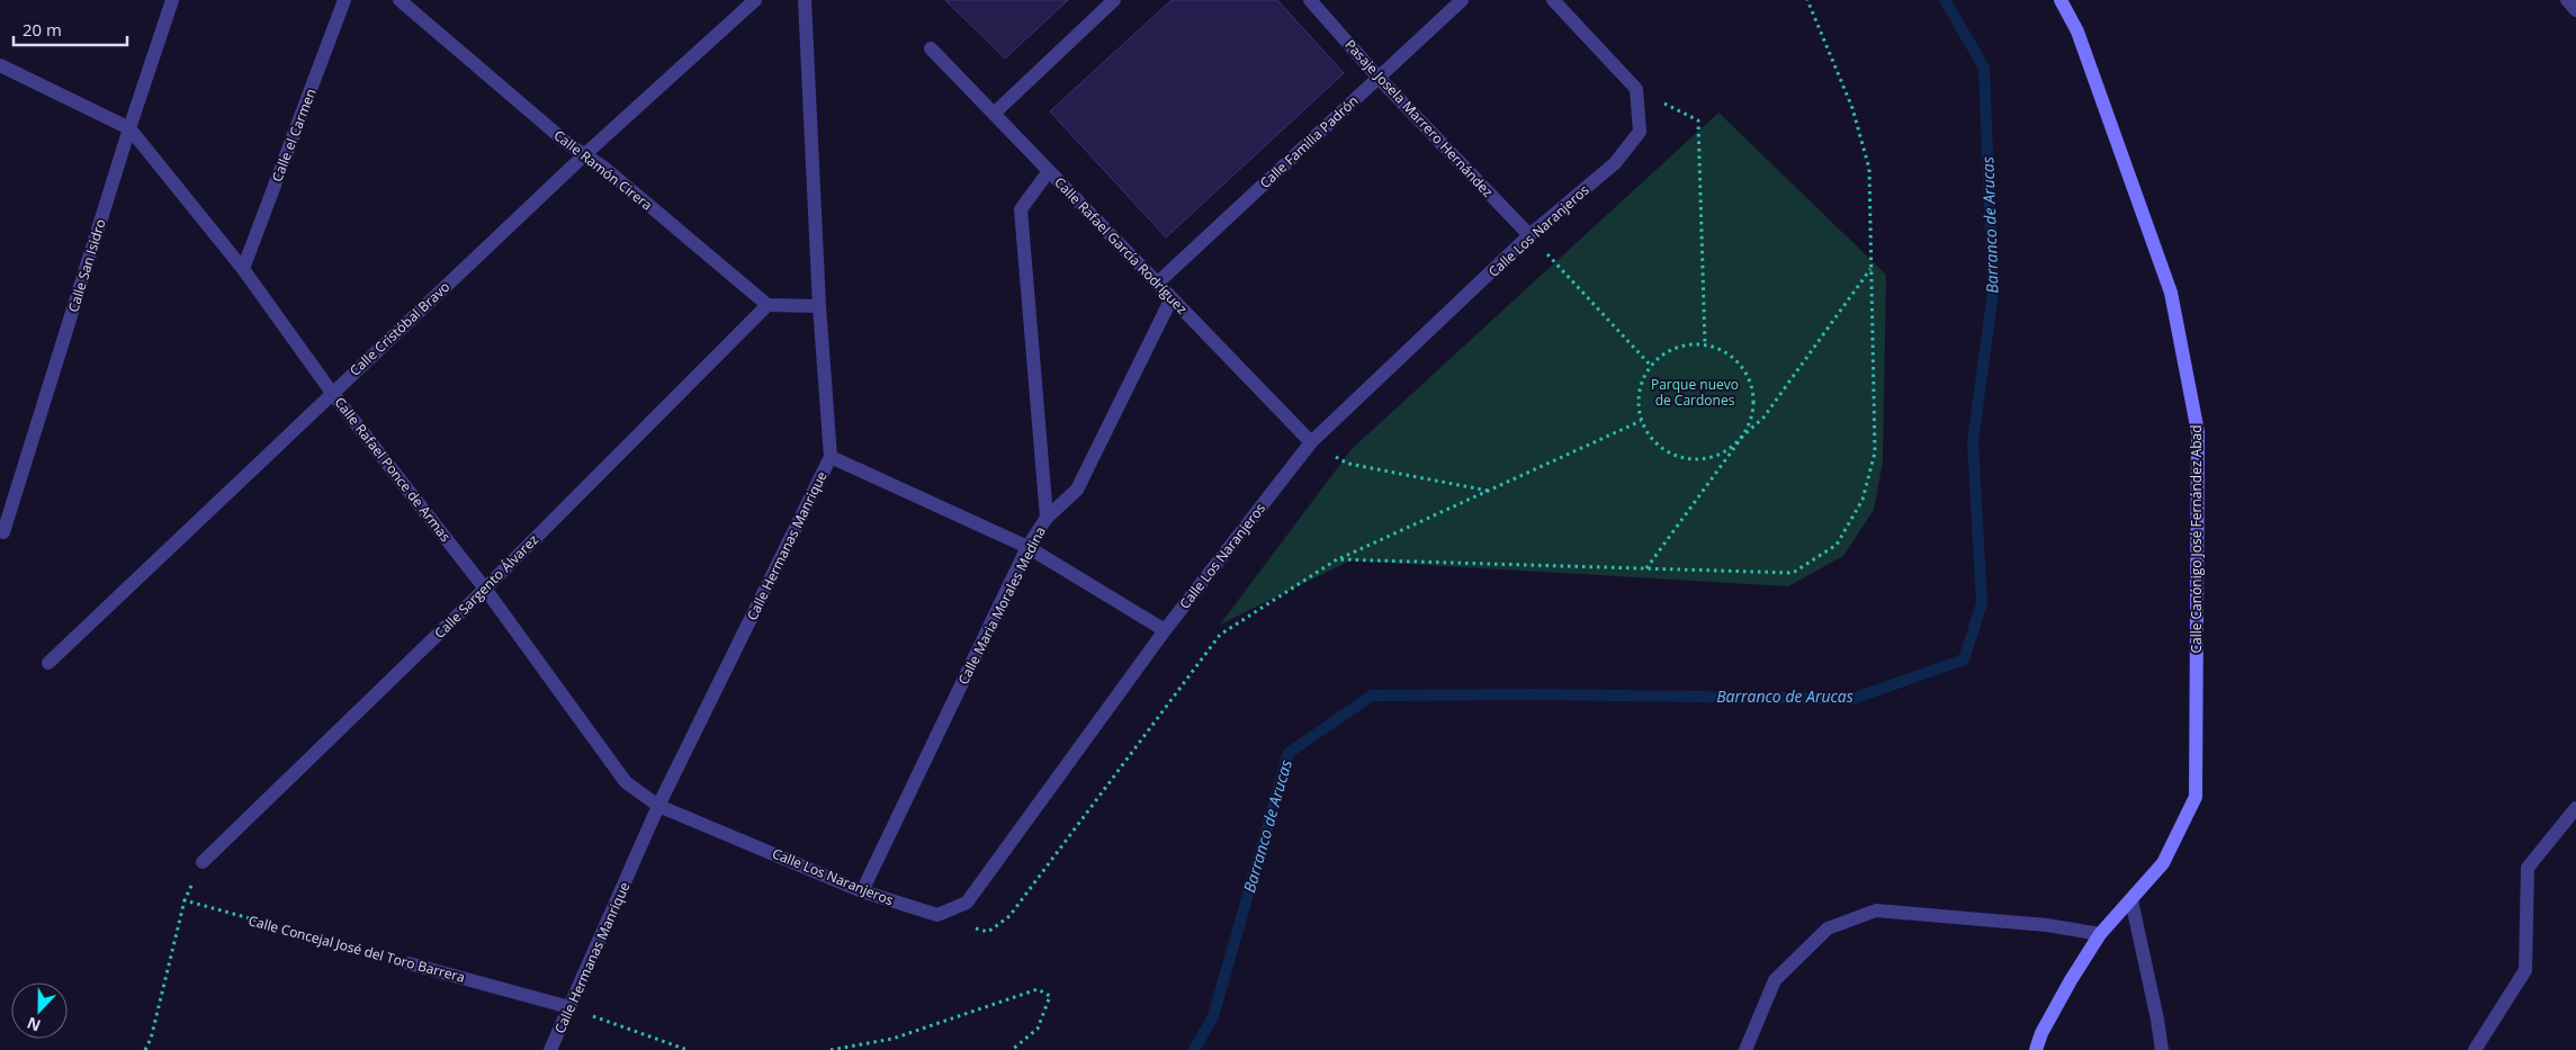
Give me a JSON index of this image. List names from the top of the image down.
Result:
{
  "streets": {
    "street": [
      "Pasaje Josela Marrero Hernández",
      "Calle el Carmen",
      "Calle Familia Padrón",
      "Calle Ramón Cirera",
      "Calle Los Naranjeros",
      "Calle Rafael García Rodríguez",
      "Calle San Isidro",
      "Calle Cristóbal Bravo",
      "Calle Rafael Ponce de Armas",
      "Calle Canónigo José Fernández Abad",
      "Calle Hermanas Manrique",
      "Calle Sargento Álvarez",
      "Calle Maria Morales Medina",
      "Calle Concejal José del Toro Barrera"
    ]
  },
  "crossings": [
    ["Pasaje Josela Marrero Hernández", "Calle Familia Padrón"],
    ["Pasaje Josela Marrero Hernández", "Calle Los Naranjeros"],
    ["Calle el Carmen", "Calle Rafael Ponce de Armas"],
    ["Calle Familia Padrón", "Calle Rafael García Rodríguez"],
    ["Calle Ramón Cirera", "Calle Cristóbal Bravo"],
    ["Calle Ramón Cirera", "Calle Sargento Álvarez"],
    ["Calle Los Naranjeros", "Calle Rafael García Rodríguez"],
    ["Calle Los Naranjeros", "Calle Rafael Ponce de Armas"],
    ["Calle Los Naranjeros", "Calle Hermanas Manrique"],
    ["Calle Los Naranjeros", "Calle Maria Morales Medina"],
    ["Calle Rafael García Rodríguez", "Calle Maria Morales Medina"],
    ["Calle San Isidro", "Calle Rafael Ponce de Armas"],
    ["Calle Cristóbal Bravo", "Calle Rafael Ponce de Armas"],
    ["Calle Rafael Ponce de Armas", "Calle Hermanas Manrique"],
    ["Calle Rafael Ponce de Armas", "Calle Sargento Álvarez"],
    ["Calle Hermanas Manrique", "Calle Concejal José del Toro Barrera"]
  ],
  "water": ["Barranco de Arucas"],
  "parks": ["Parque nuevo de Cardones"],
  "scale_bar": "20 m",
  "north": "bottom"
}
